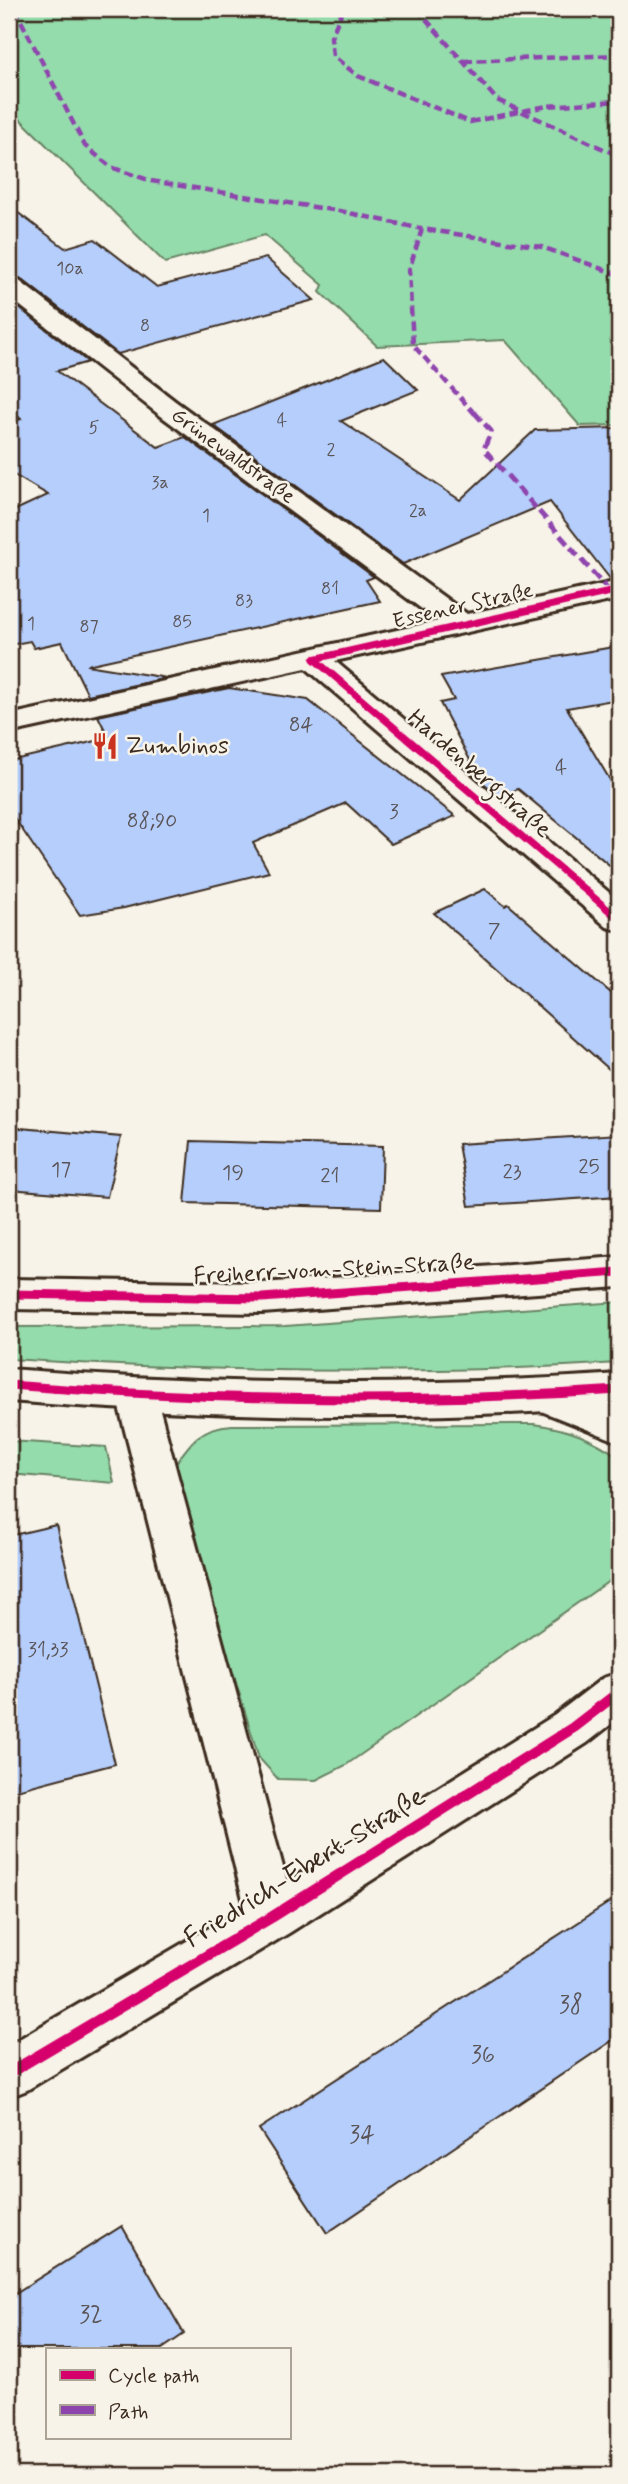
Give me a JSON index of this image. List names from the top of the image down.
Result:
{
  "streets": {
    "street": [
      "Grünewaldstraße",
      "Essener Straße",
      "Hardenbergstraße",
      "Freiherr-vom-Stein-Straße",
      "Friedrich-Ebert-Straße"
    ]
  },
  "crossings": [
    ["Grünewaldstraße", "Essener Straße"],
    ["Essener Straße", "Hardenbergstraße"]
  ],
  "places": {
    "restaurant": ["Zumbinos"]
  },
  "house_numbers": [
    "10a",
    "8",
    "4",
    "5",
    "2",
    "3a",
    "2a",
    "1",
    "81",
    "83",
    "85",
    "1",
    "87",
    "84",
    "4",
    "3",
    "88;90",
    "7",
    "25",
    "17",
    "23",
    "19",
    "21",
    "31,33",
    "38",
    "36",
    "34",
    "32"
  ],
  "legend": ["Cycle path", "Path"]
}
